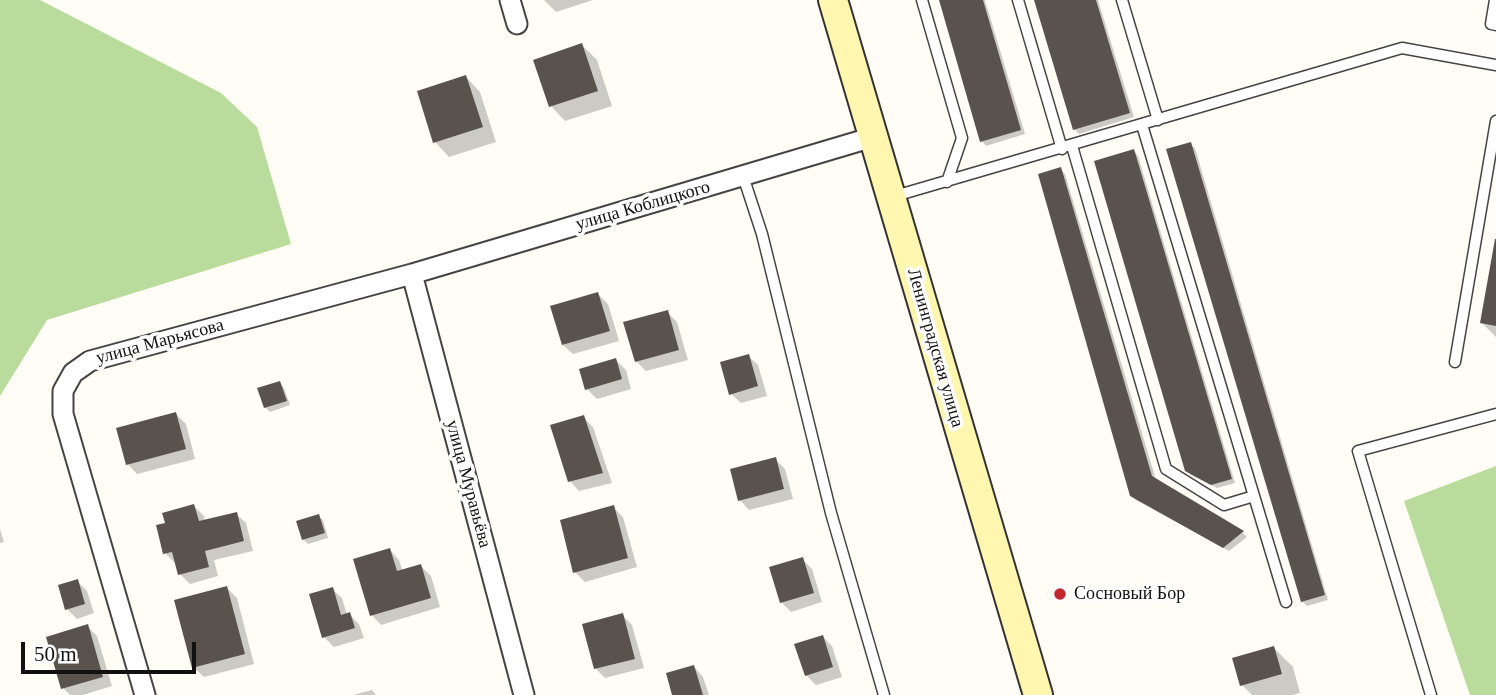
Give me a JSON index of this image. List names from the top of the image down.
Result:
{
  "streets": {
    "main road": ["Ленинградская улица"],
    "street": ["улица Коблицкого", "улица Марьясова", "улица Муравьёва"]
  },
  "crossings": [
    ["улица Коблицкого", "улица Марьясова"],
    ["улица Коблицкого", "Ленинградская улица"],
    ["улица Коблицкого", "улица Муравьёва"],
    ["улица Марьясова", "улица Муравьёва"]
  ],
  "places": ["Сосновый Бор"],
  "scale_bar": "50 m"
}
